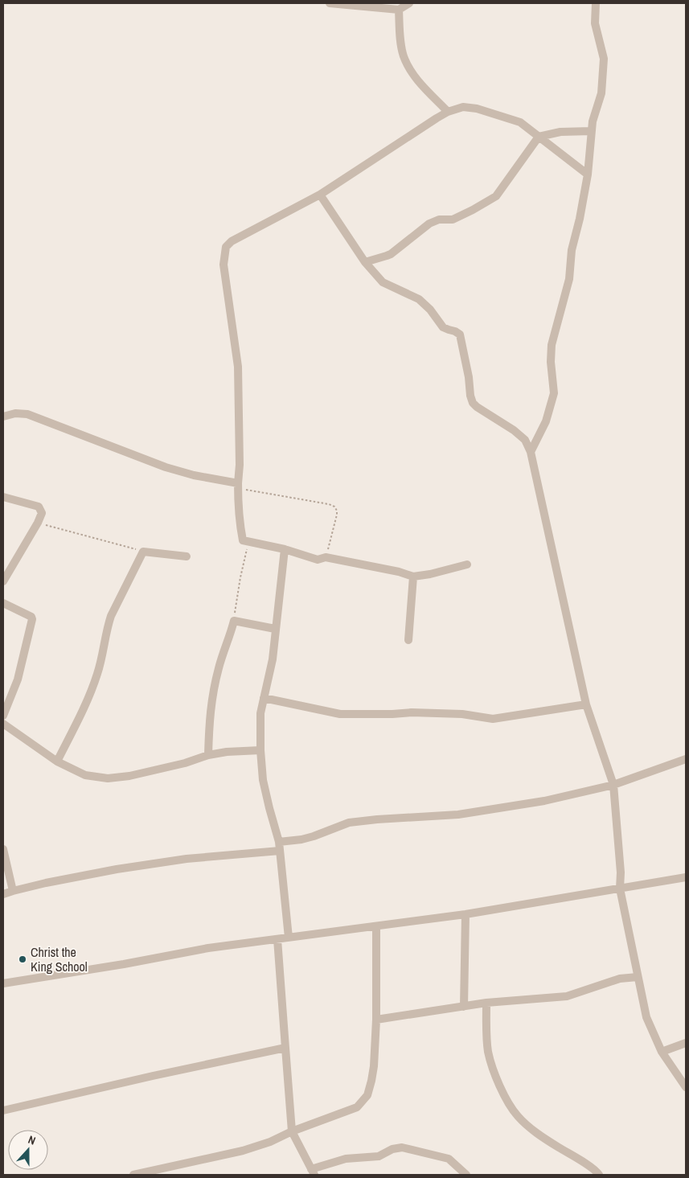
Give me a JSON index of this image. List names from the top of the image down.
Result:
{
  "places": ["Christ the King School"],
  "north": "top"
}
